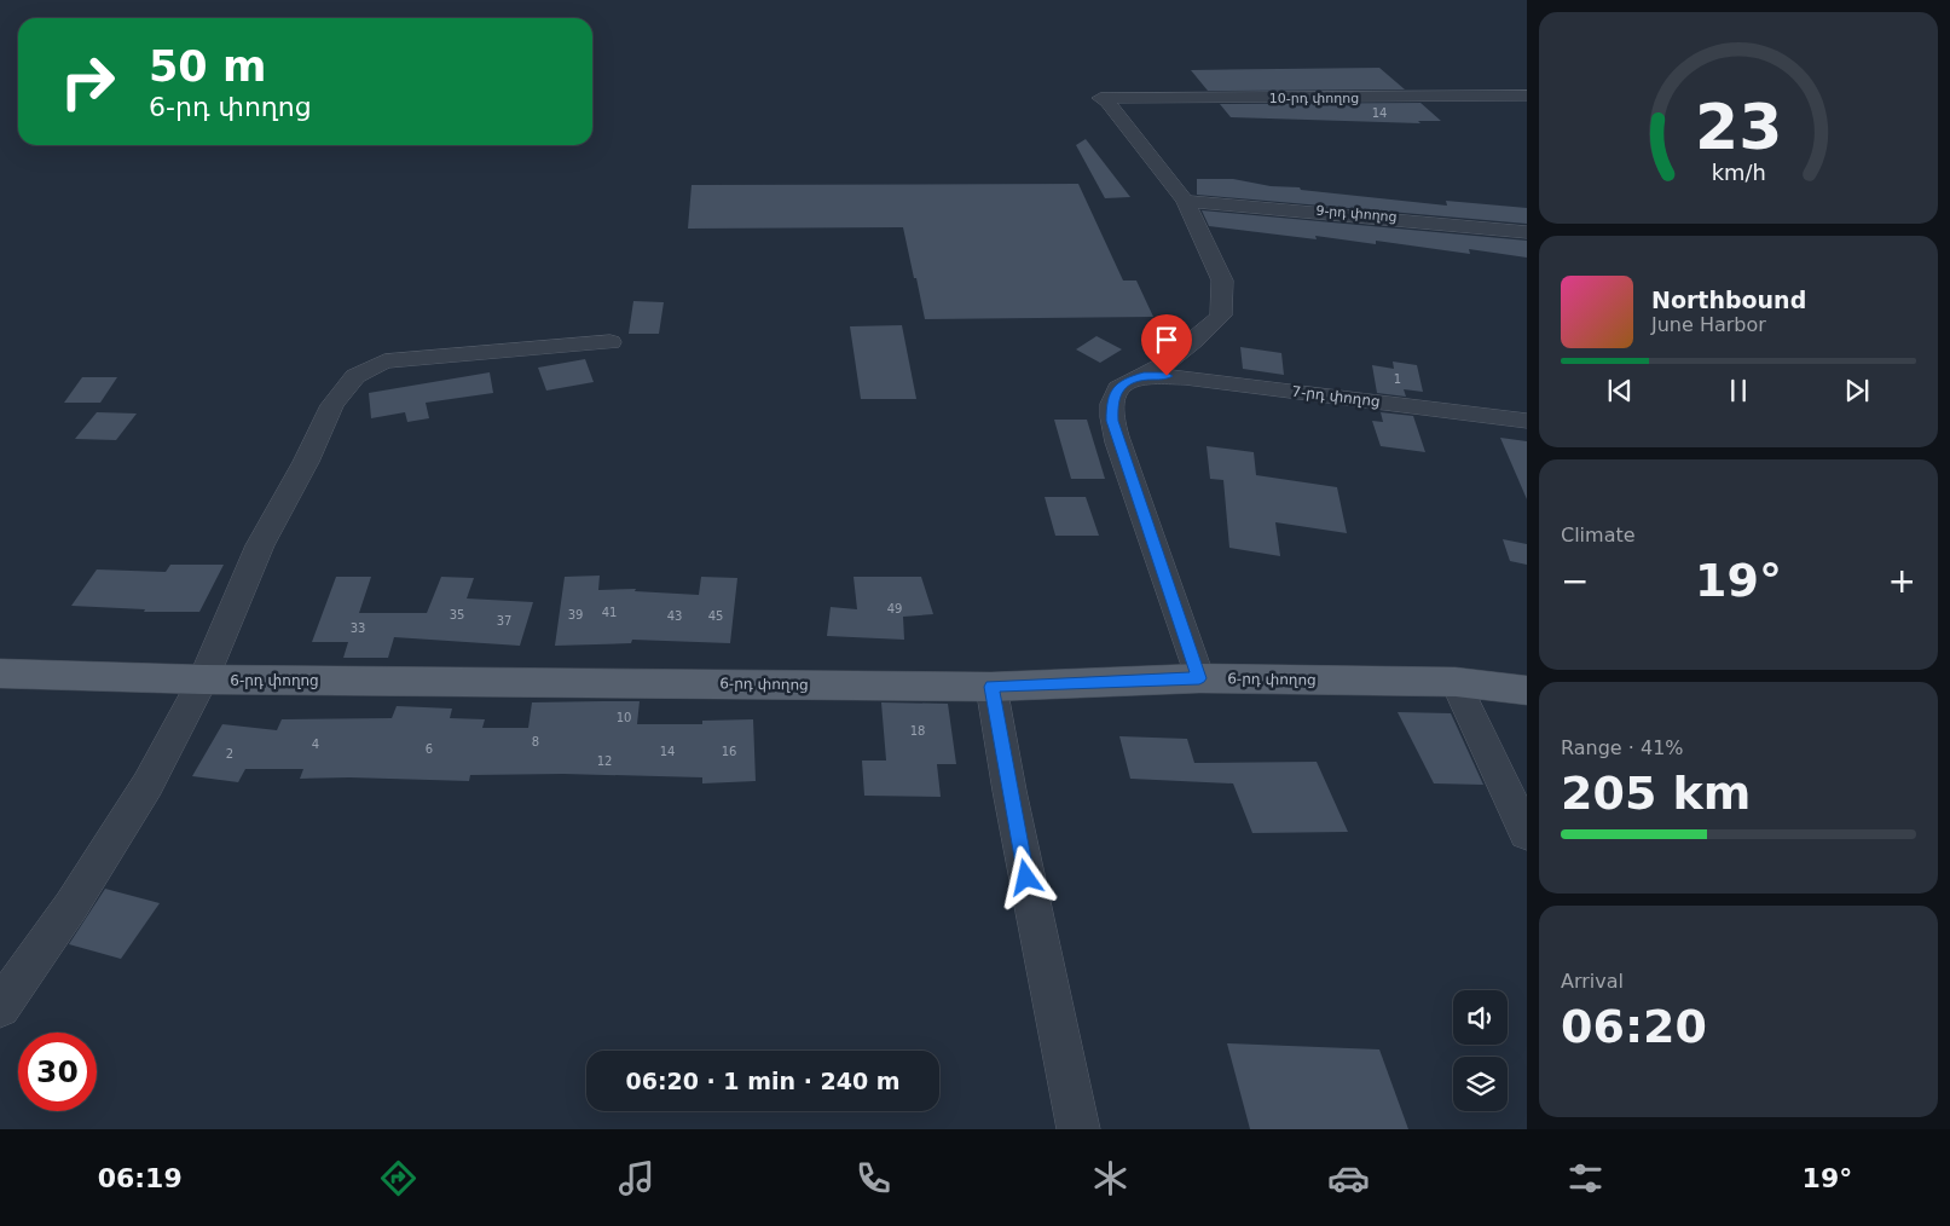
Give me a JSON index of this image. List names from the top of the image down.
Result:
{
  "streets": {
    "main road": ["6-րդ փողոց"],
    "street": ["10-րդ փողոց", "9-րդ փողոց", "7-րդ փողոց"]
  },
  "crossings": [
    ["10-րդ փողոց", "9-րդ փողոց"]
  ],
  "house_numbers": [
    "14",
    "1",
    "49",
    "41",
    "35",
    "39",
    "43",
    "45",
    "37",
    "33",
    "10",
    "18",
    "8",
    "4",
    "6",
    "14",
    "16",
    "2",
    "12"
  ],
  "page": {
    "turn": ["50 m", "6-րդ փողոց"],
    "song": ["Northbound", "June Harbor"],
    "tile": [
      "Climate",
      ["Range · 41%", "205 km"],
      ["Arrival", "06:20"]
    ],
    "heat": ["−", "19°", "+"],
    "limit": "30",
    "trip": "06:20 · 1 min · 240 m",
    "tabs": ["06:19", "19°"],
    "gauge": ["23", "km/h"]
  }
}
